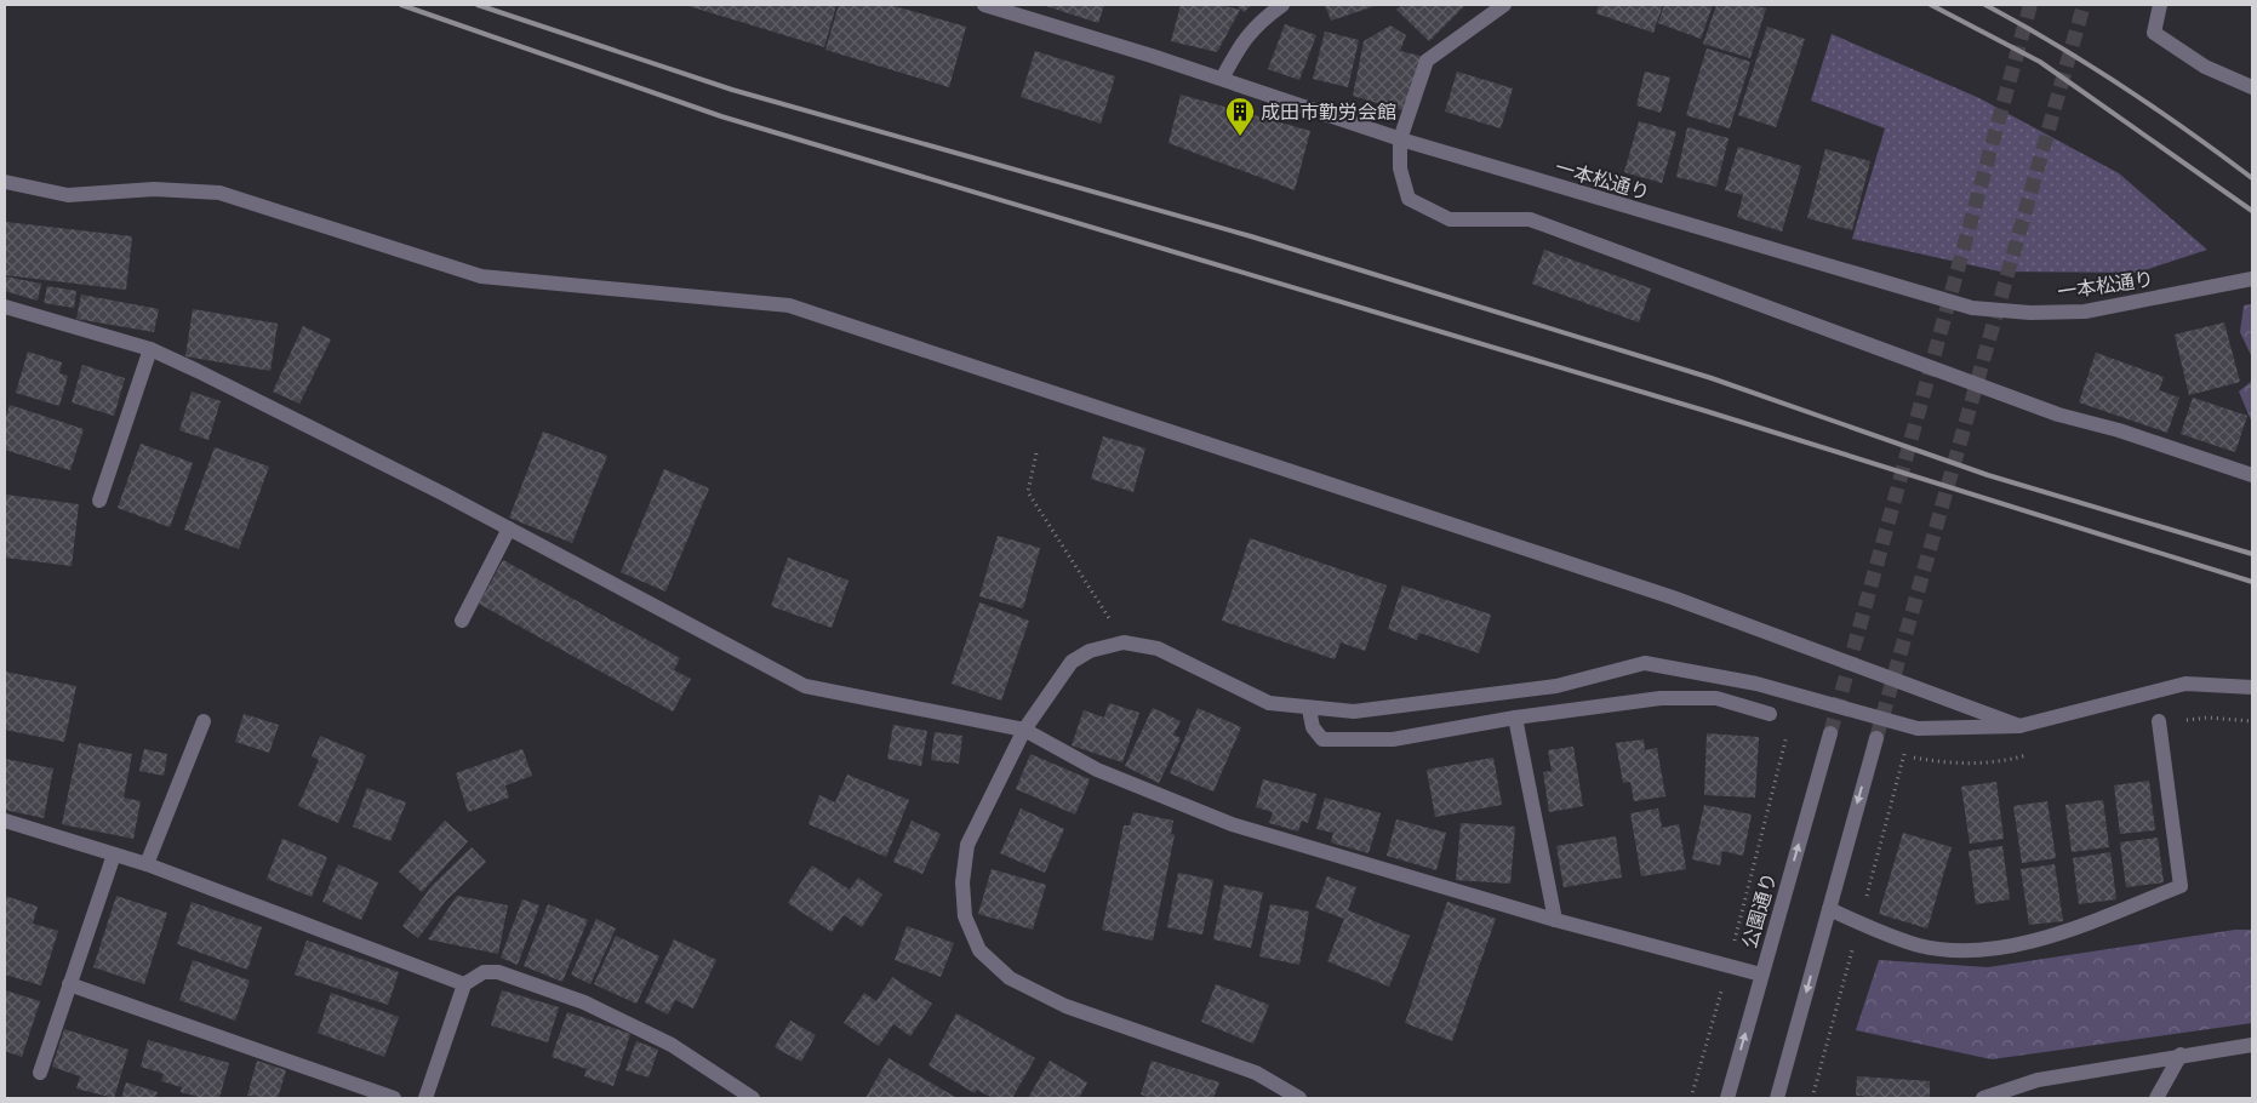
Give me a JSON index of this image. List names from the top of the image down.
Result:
{
  "streets": {
    "street": ["一本松通り", "公園通り"]
  },
  "places": {
    "building": ["成田市勤労会館"]
  }
}
